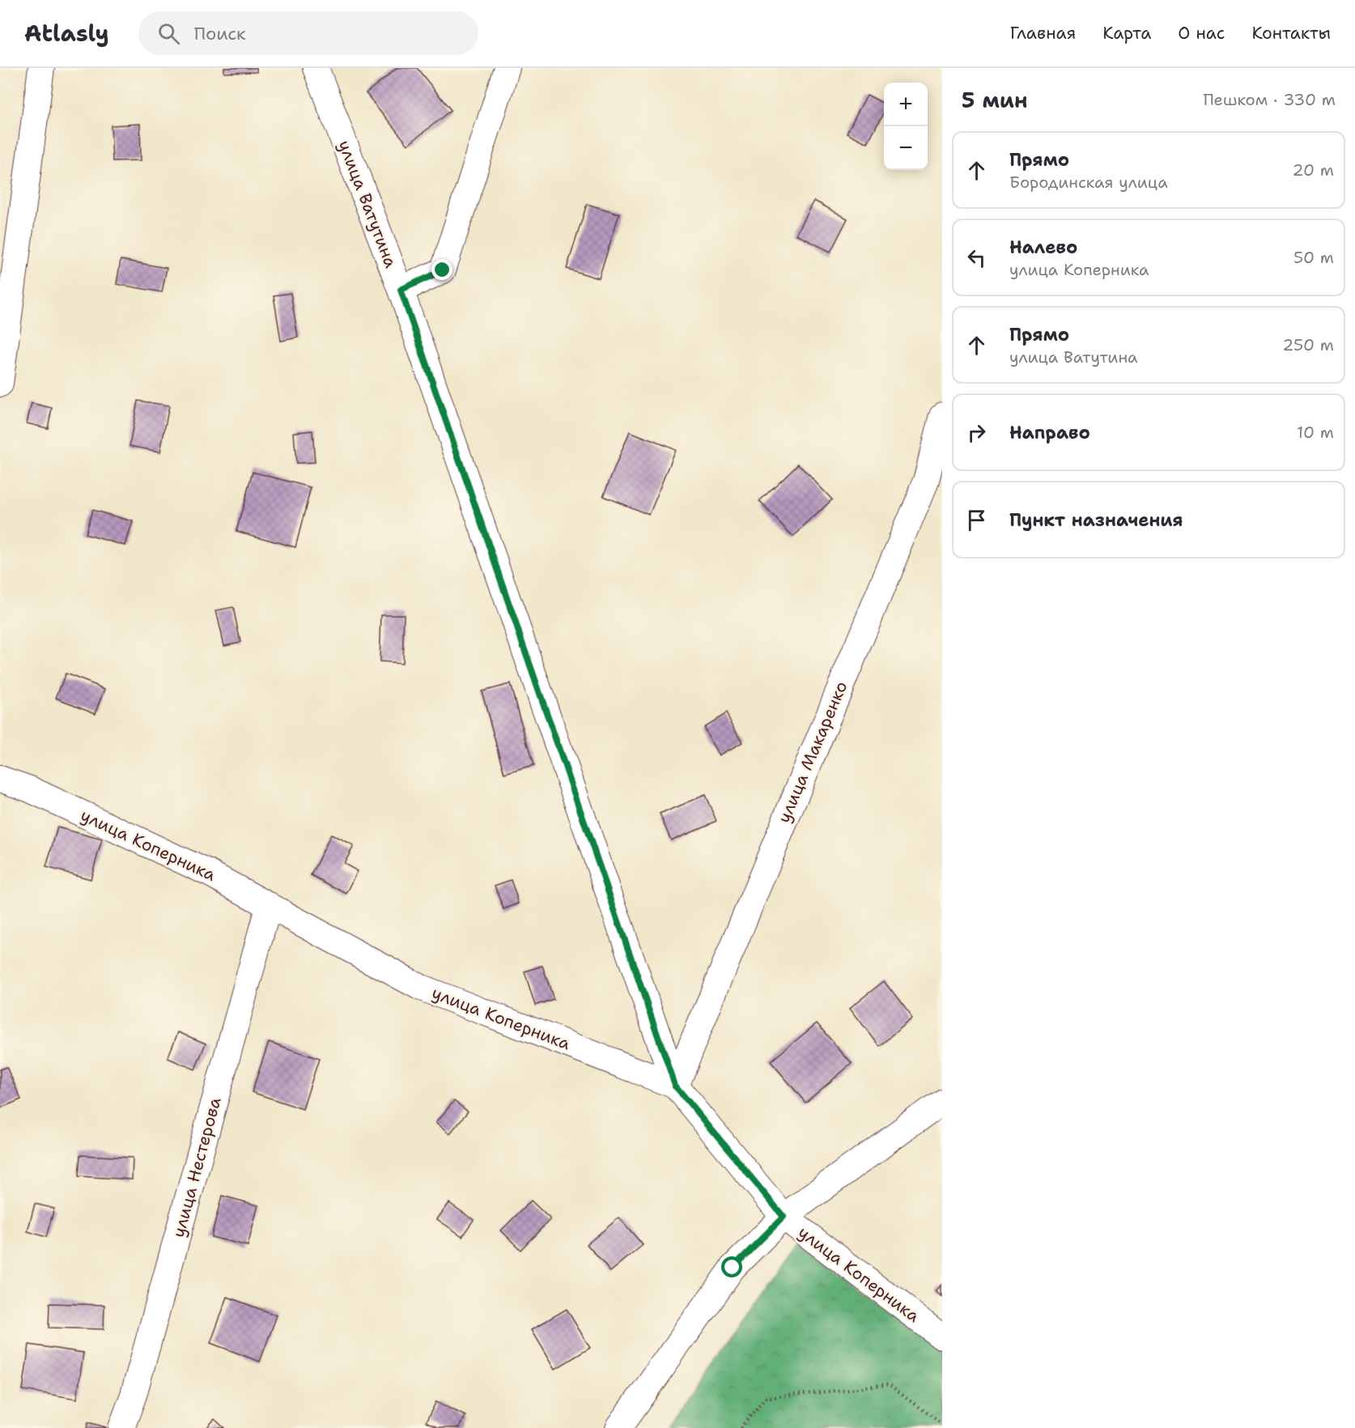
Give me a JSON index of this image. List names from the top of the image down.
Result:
{
  "streets": {
    "street": [
      "улица Ватутина",
      "улица Макаренко",
      "улица Коперника",
      "улица Нестерова"
    ]
  },
  "crossings": [
    ["улица Ватутина", "улица Макаренко"],
    ["улица Ватутина", "улица Коперника"],
    ["улица Макаренко", "улица Коперника"],
    ["улица Коперника", "улица Нестерова"]
  ],
  "page": {
    "header": "Atlasly",
    "search": "Поиск",
    "nav": [
      "Главная",
      "Карта",
      "О нас",
      "Контакты"
    ],
    "heading": ["5 мин", "Пешком · 330 m"],
    "map_buttons": ["+", "−"],
    "list": [
      ["Прямо", "Бородинская улица", "20 m"],
      ["Налево", "улица Коперника", "50 m"],
      ["Прямо", "улица Ватутина", "250 m"],
      ["Направо", "10 m"],
      "Пункт назначения"
    ]
  }
}
